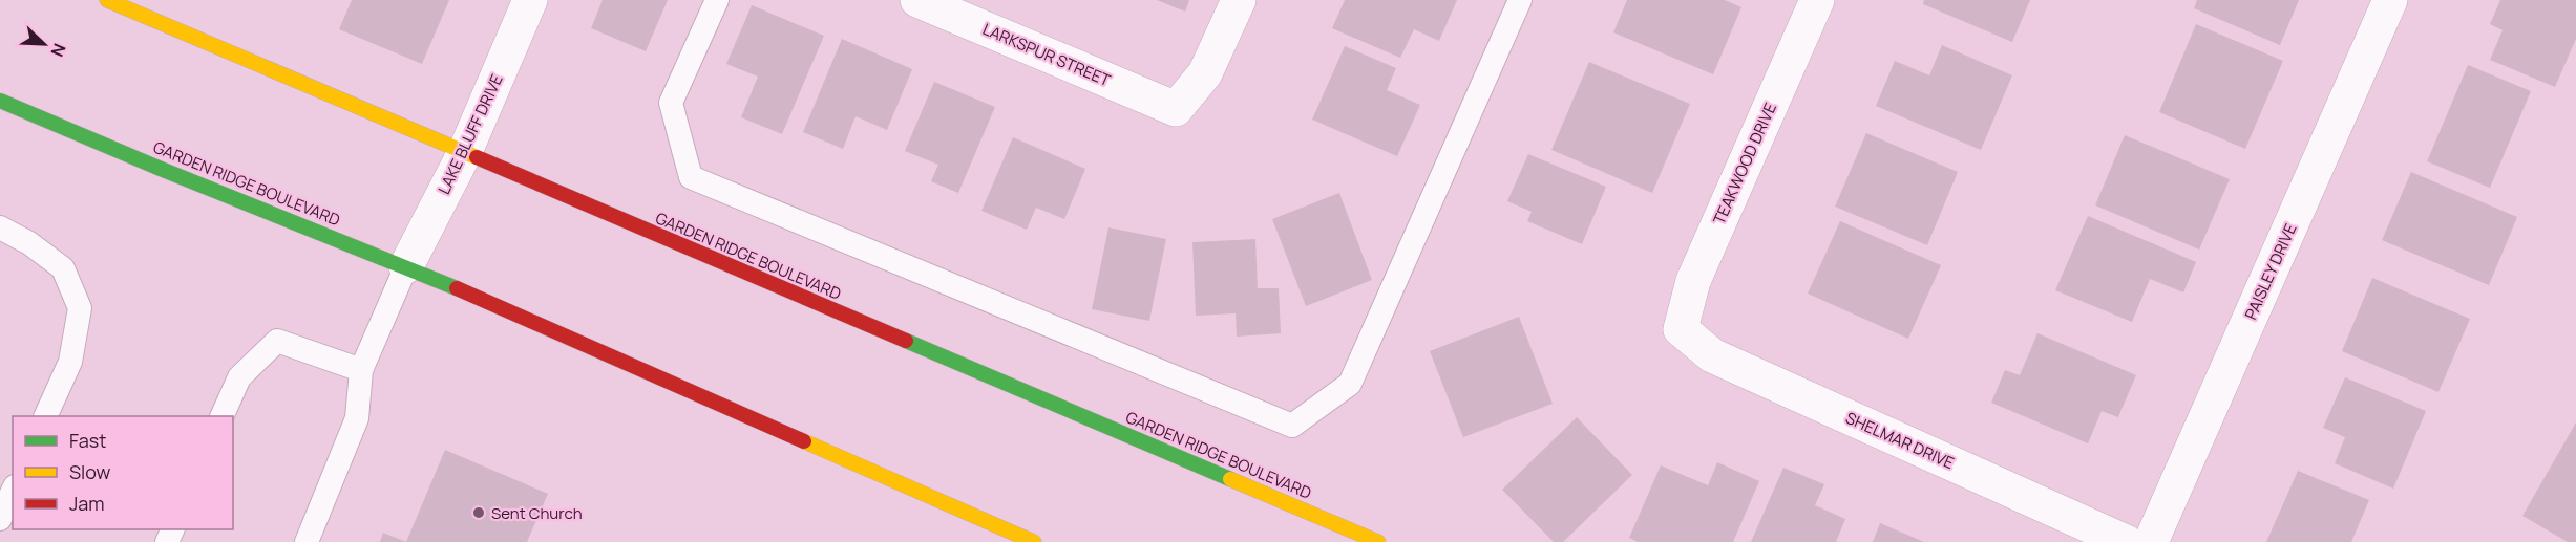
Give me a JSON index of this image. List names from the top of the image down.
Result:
{
  "streets": {
    "main road": ["GARDEN RIDGE BOULEVARD"],
    "street": [
      "LARKSPUR STREET",
      "LAKE BLUFF DRIVE",
      "TEAKWOOD DRIVE",
      "PAISLEY DRIVE",
      "SHELMAR DRIVE"
    ]
  },
  "crossings": [
    ["LAKE BLUFF DRIVE", "GARDEN RIDGE BOULEVARD"],
    ["TEAKWOOD DRIVE", "SHELMAR DRIVE"]
  ],
  "places": ["Sent Church"],
  "legend": ["Fast", "Slow", "Jam"],
  "north": "bottom right"
}
